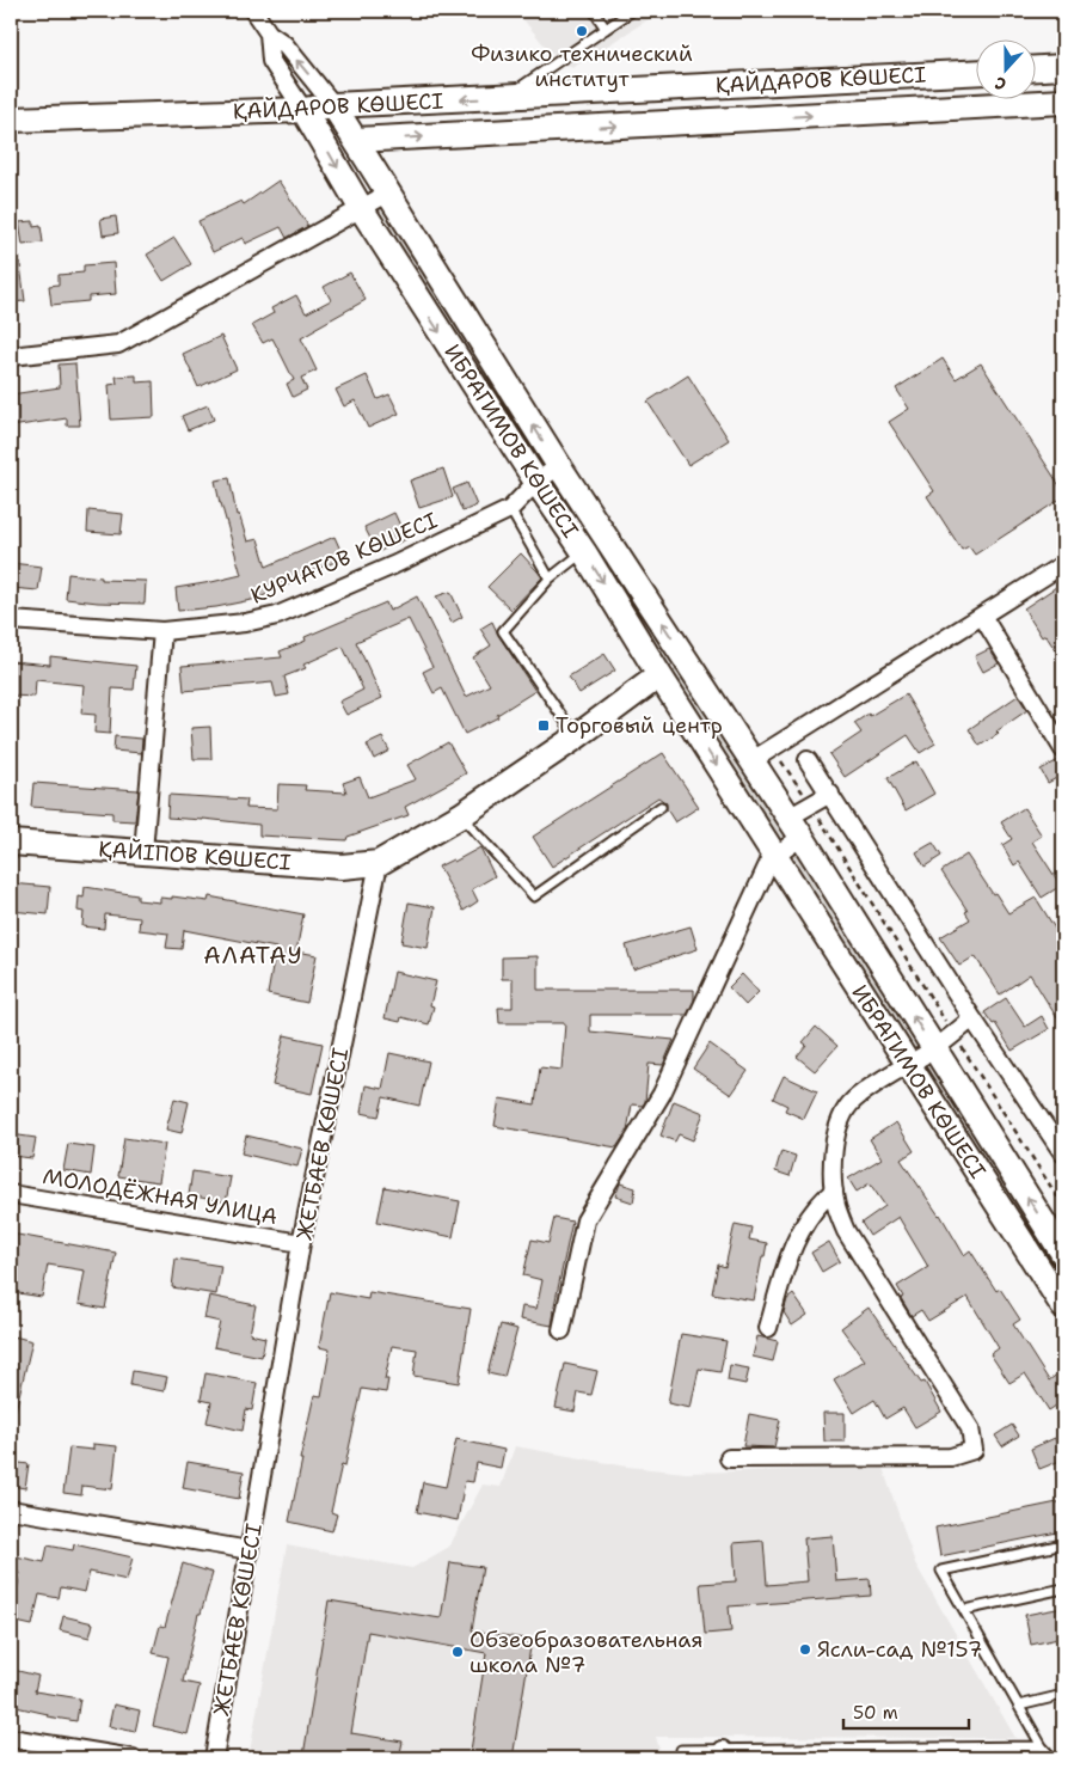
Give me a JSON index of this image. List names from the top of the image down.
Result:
{
  "streets": {
    "street": [
      "ҚАЙДАРОВ КӨШЕСІ",
      "ИБРАГИМОВ КӨШЕСІ",
      "КУРЧАТОВ КӨШЕСІ",
      "ҚАЙІПОВ КӨШЕСІ",
      "ЖЕТБАЕВ КӨШЕСІ",
      "МОЛОДЁЖНАЯ УЛИЦА"
    ]
  },
  "crossings": [
    ["ҚАЙДАРОВ КӨШЕСІ", "ИБРАГИМОВ КӨШЕСІ"],
    ["ИБРАГИМОВ КӨШЕСІ", "КУРЧАТОВ КӨШЕСІ"],
    ["ҚАЙІПОВ КӨШЕСІ", "ЖЕТБАЕВ КӨШЕСІ"],
    ["ЖЕТБАЕВ КӨШЕСІ", "МОЛОДЁЖНАЯ УЛИЦА"]
  ],
  "districts": ["АЛАТАУ"],
  "places": {
    "other": ["Физико технический институт", "Ясли-сад №157", "Обзеобразовательная школа №7"],
    "transit": ["Торговый центр"]
  },
  "scale_bar": "50 m",
  "north": "bottom"
}
